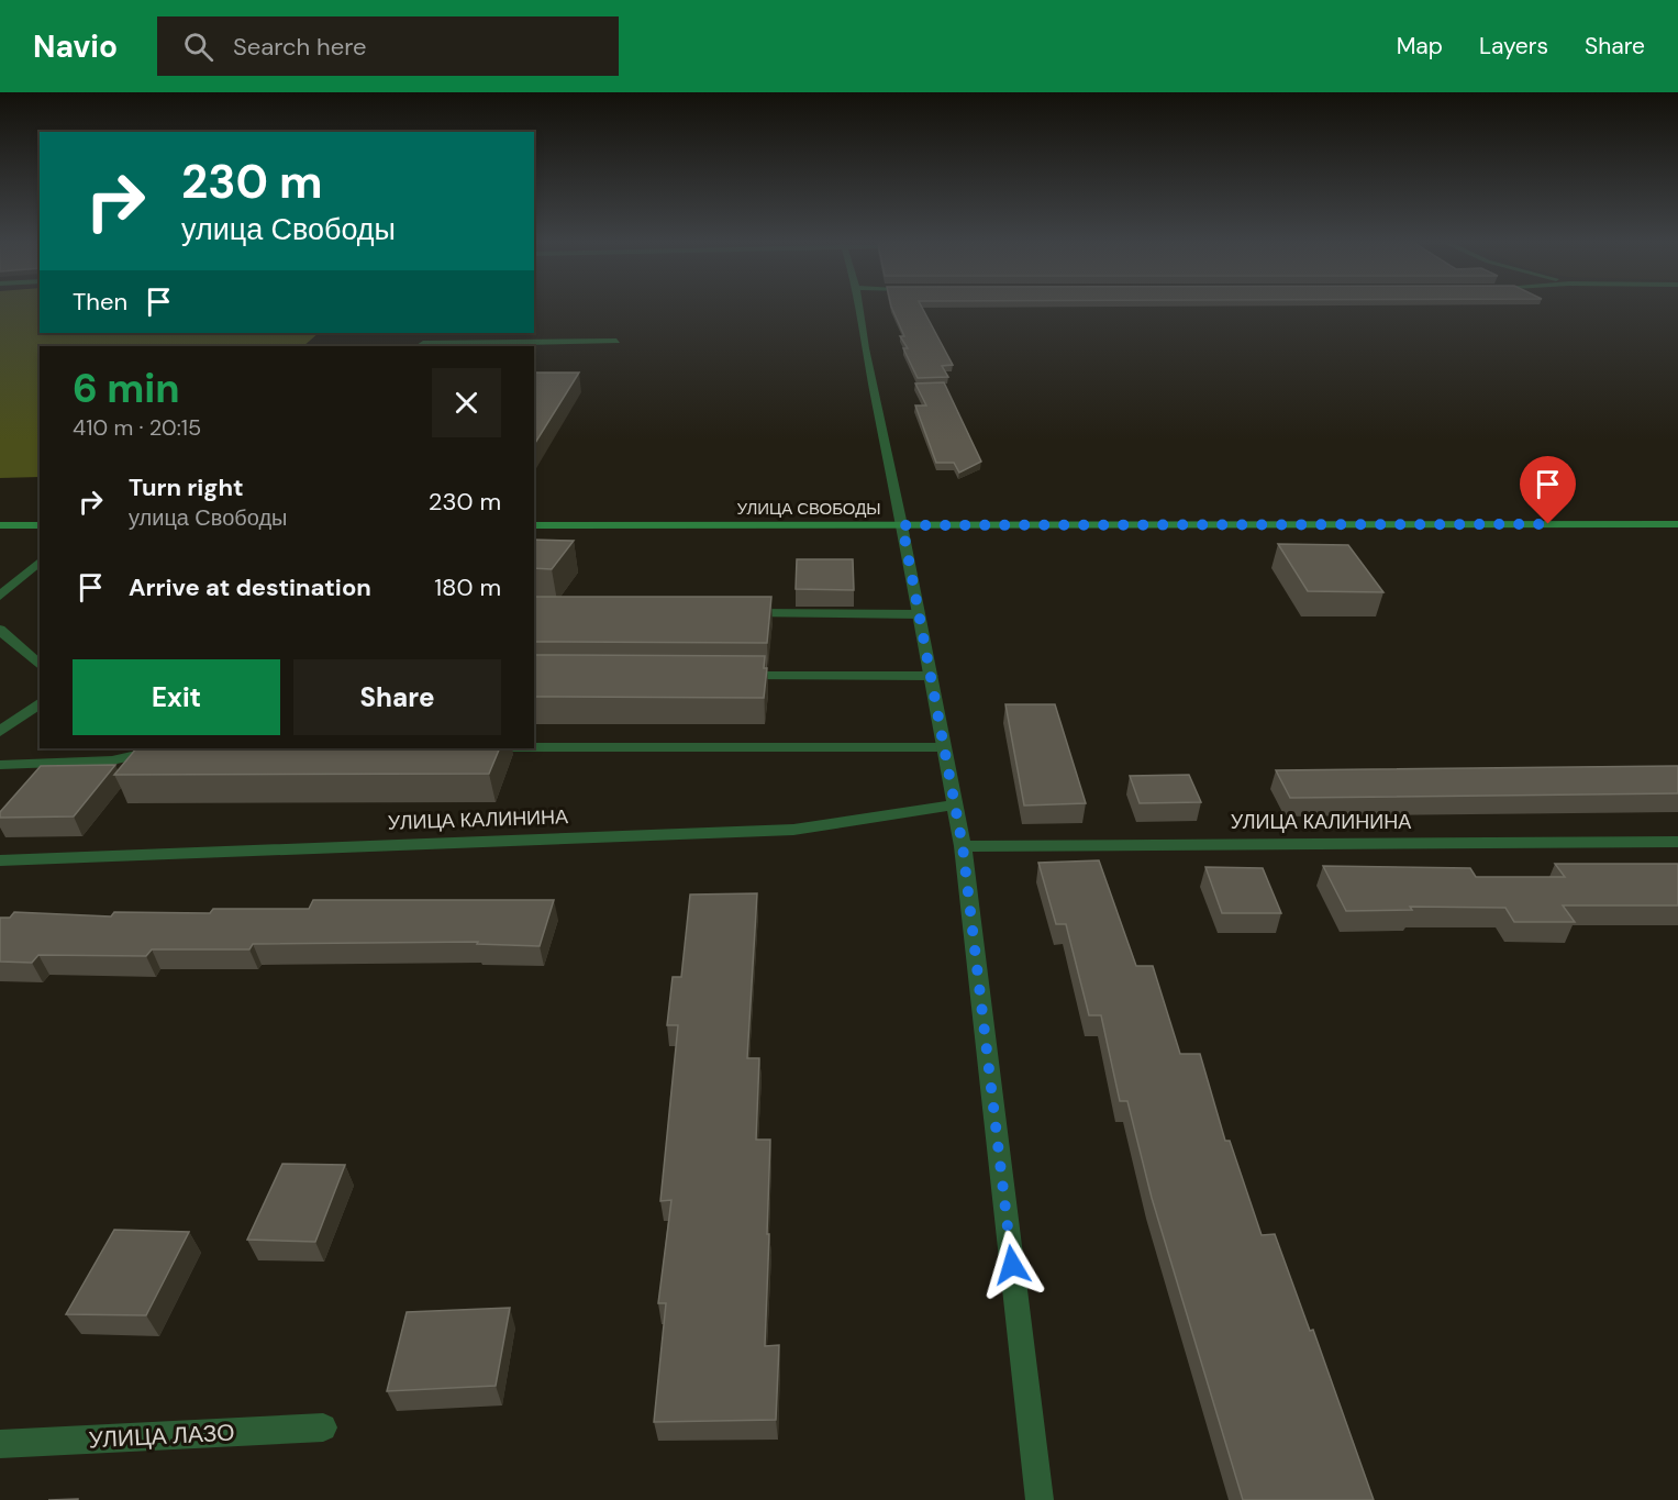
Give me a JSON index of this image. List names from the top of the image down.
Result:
{
  "streets": {
    "main road": ["УЛИЦА СВОБОДЫ"],
    "street": ["УЛИЦА КАЛИНИНА", "УЛИЦА ЛАЗО"]
  },
  "page": {
    "header": "Navio",
    "search": "Search here",
    "nav": ["Map", "Layers", "Share"],
    "turn": ["230 m", "улица Свободы"],
    "then": "Then",
    "heading": ["6 min", "410 m · 20:15"],
    "list": [
      {
        "name": "Turn right",
        "note": "улица Свободы",
        "value": "230 m"
      },
      {
        "name": "Arrive at destination",
        "value": "180 m"
      }
    ],
    "buttons": ["Exit", "Share"]
  }
}
